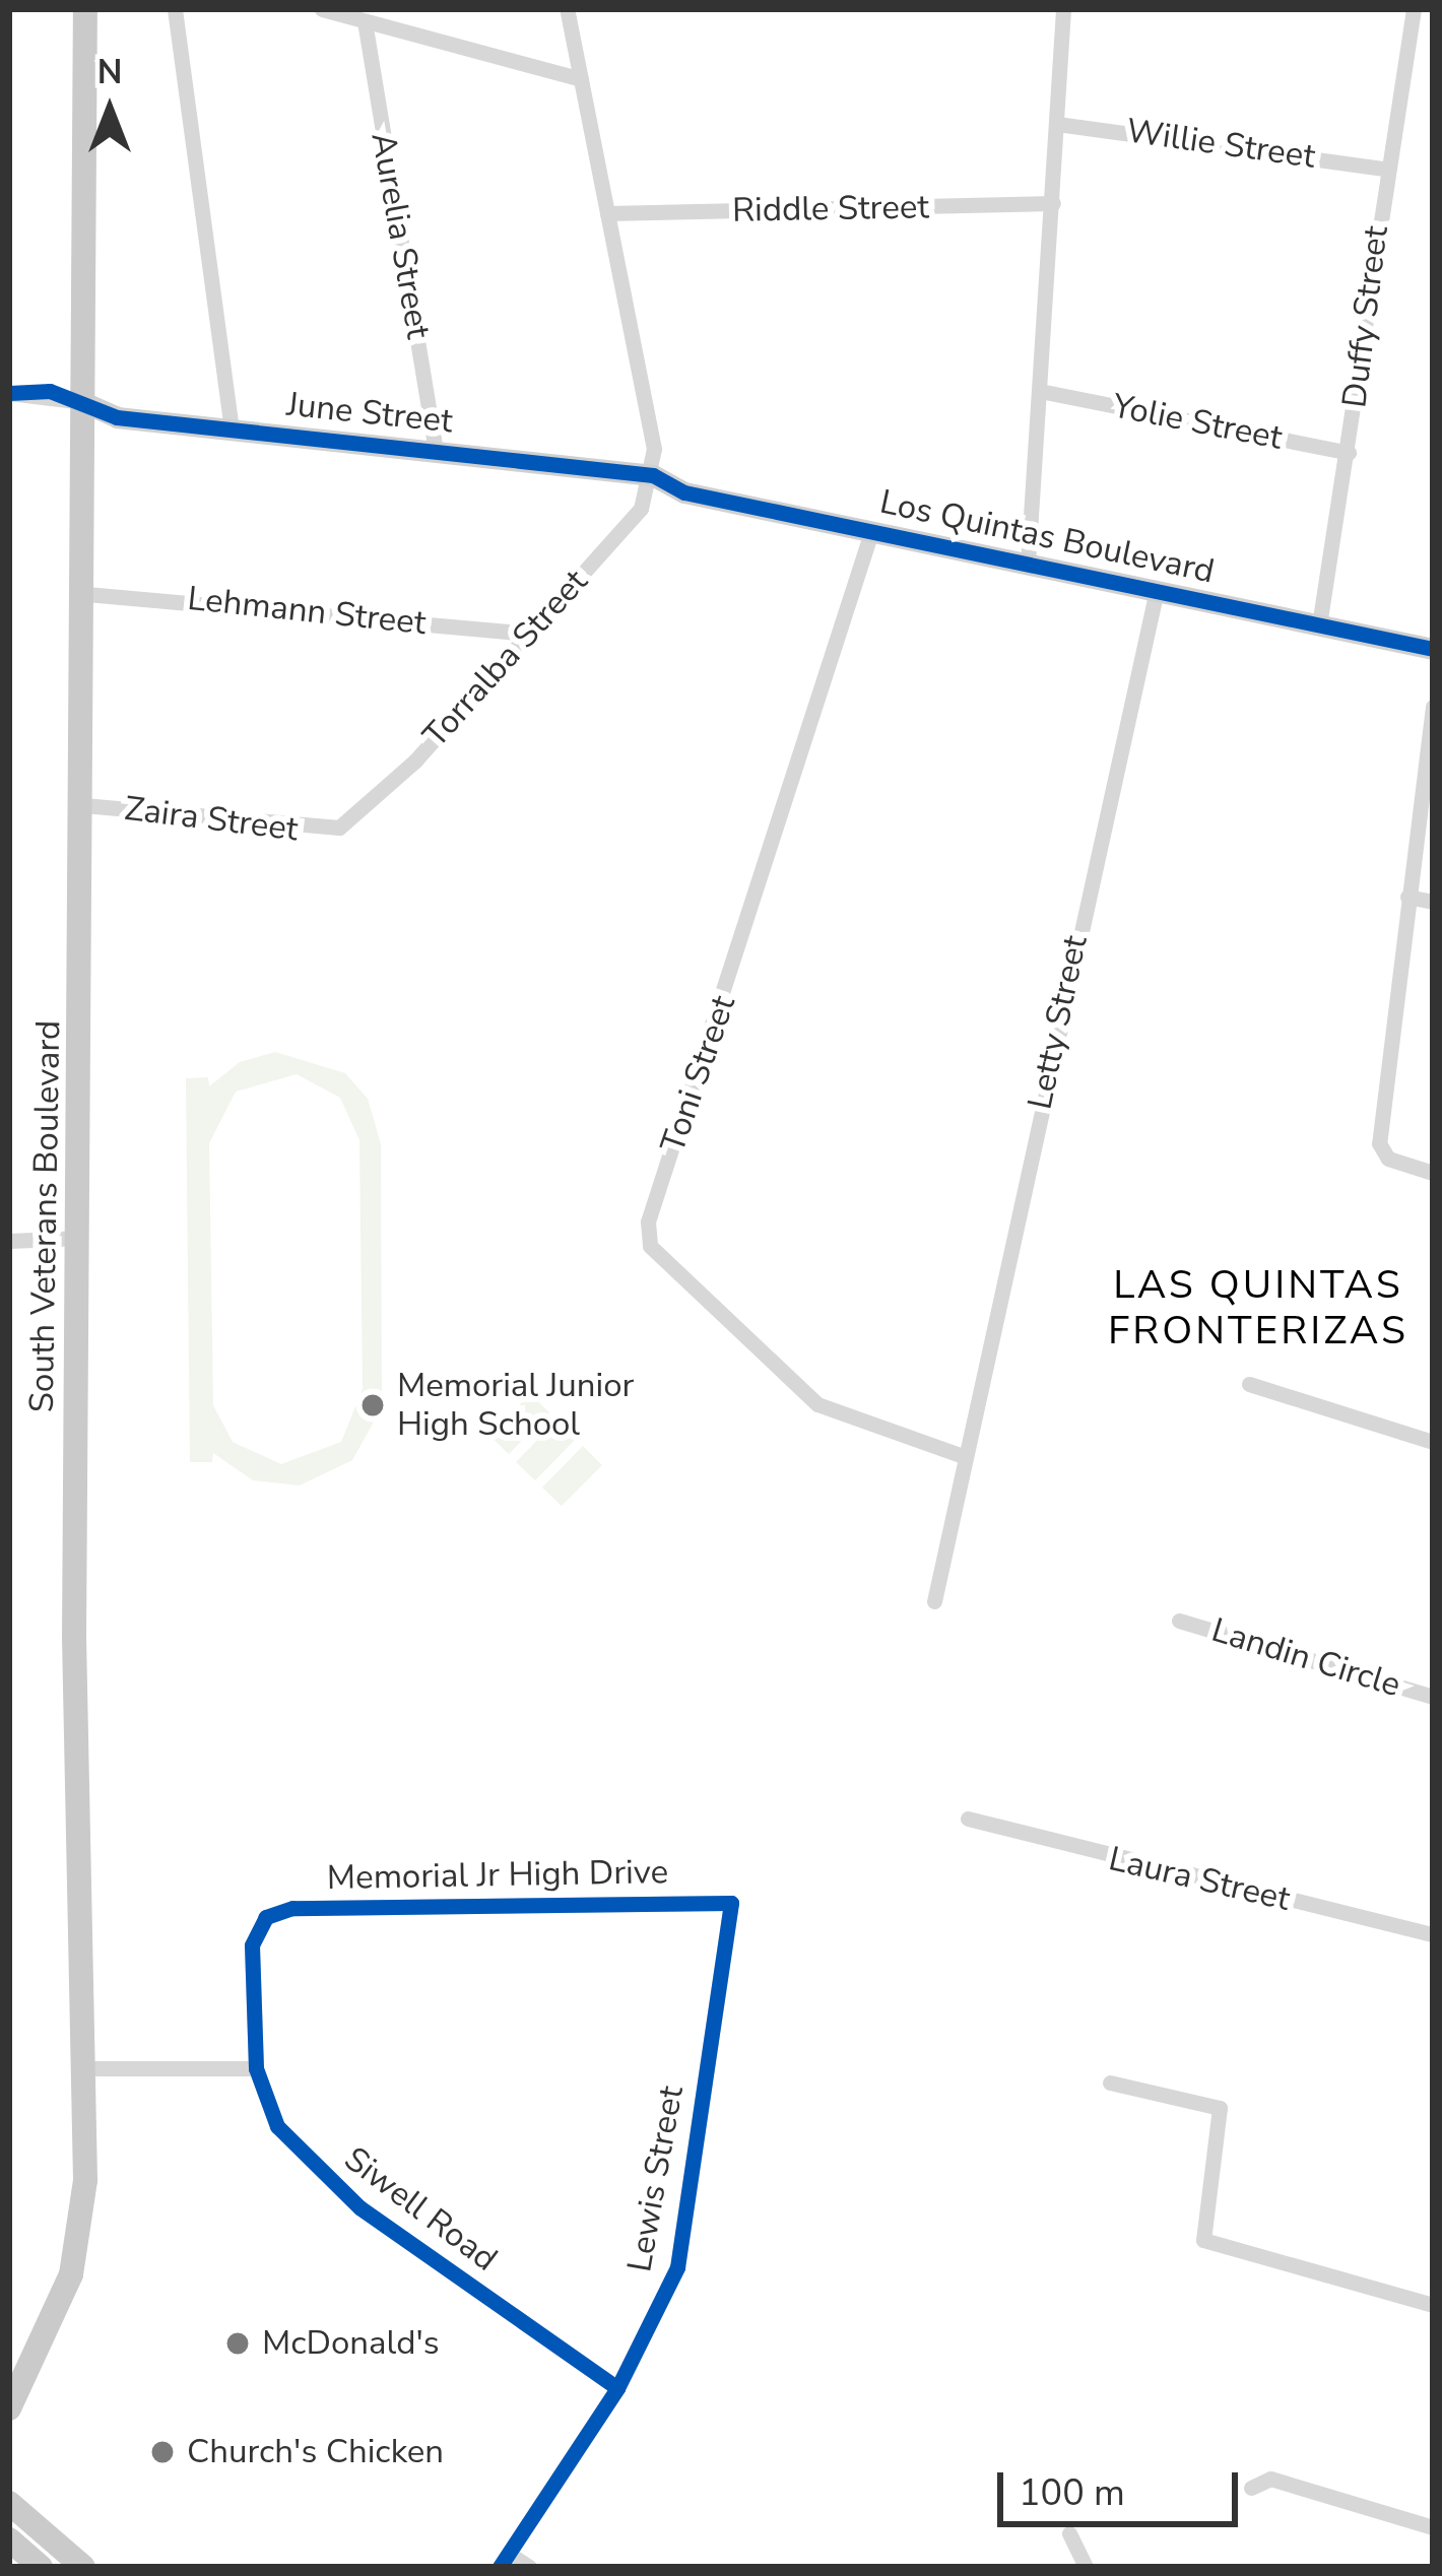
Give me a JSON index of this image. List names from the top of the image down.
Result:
{
  "streets": {
    "main road": ["South Veterans Boulevard"],
    "street": [
      "Willie Street",
      "Riddle Street",
      "Aurelia Street",
      "Duffy Street",
      "June Street",
      "Yolie Street",
      "Los Quintas Boulevard",
      "Lehmann Street",
      "Torralba Street",
      "Zaira Street",
      "Letty Street",
      "Toni Street",
      "Landin Circle",
      "Memorial Jr High Drive",
      "Laura Street",
      "Lewis Street",
      "Siwell Road"
    ]
  },
  "crossings": [
    ["Willie Street", "Duffy Street"],
    ["Aurelia Street", "June Street"],
    ["Duffy Street", "Yolie Street"],
    ["Duffy Street", "Los Quintas Boulevard"],
    ["June Street", "Los Quintas Boulevard"],
    ["June Street", "Torralba Street"],
    ["June Street", "South Veterans Boulevard"],
    ["Los Quintas Boulevard", "Torralba Street"],
    ["Los Quintas Boulevard", "Letty Street"],
    ["Los Quintas Boulevard", "Toni Street"],
    ["Lehmann Street", "Torralba Street"],
    ["Lehmann Street", "South Veterans Boulevard"],
    ["Torralba Street", "Zaira Street"],
    ["Zaira Street", "South Veterans Boulevard"],
    ["Letty Street", "Toni Street"],
    ["Memorial Jr High Drive", "Lewis Street"],
    ["Memorial Jr High Drive", "Siwell Road"],
    ["Lewis Street", "Siwell Road"]
  ],
  "districts": ["LAS QUINTAS FRONTERIZAS"],
  "places": ["Memorial Junior High School", "McDonald's", "Church's Chicken"],
  "scale_bar": "100 m",
  "north": "top"
}
